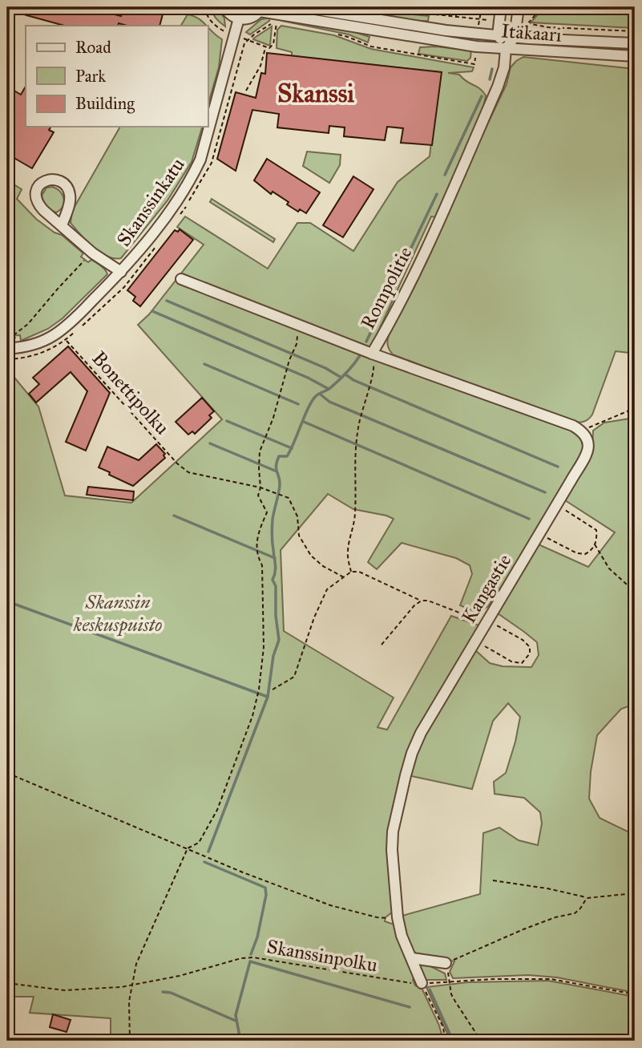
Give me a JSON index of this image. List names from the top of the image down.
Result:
{
  "streets": {
    "street": [
      "Itäkaari",
      "Skanssinkatu",
      "Rompolitie",
      "Kangastie"
    ],
    "path": ["Bonettipolku", "Skanssinpolku"]
  },
  "crossings": [
    ["Itäkaari", "Rompolitie"],
    ["Kangastie", "Skanssinpolku"]
  ],
  "districts": ["Skanssi"],
  "parks": ["Skanssin keskuspuisto"],
  "legend": ["Road", "Park", "Building"]
}
